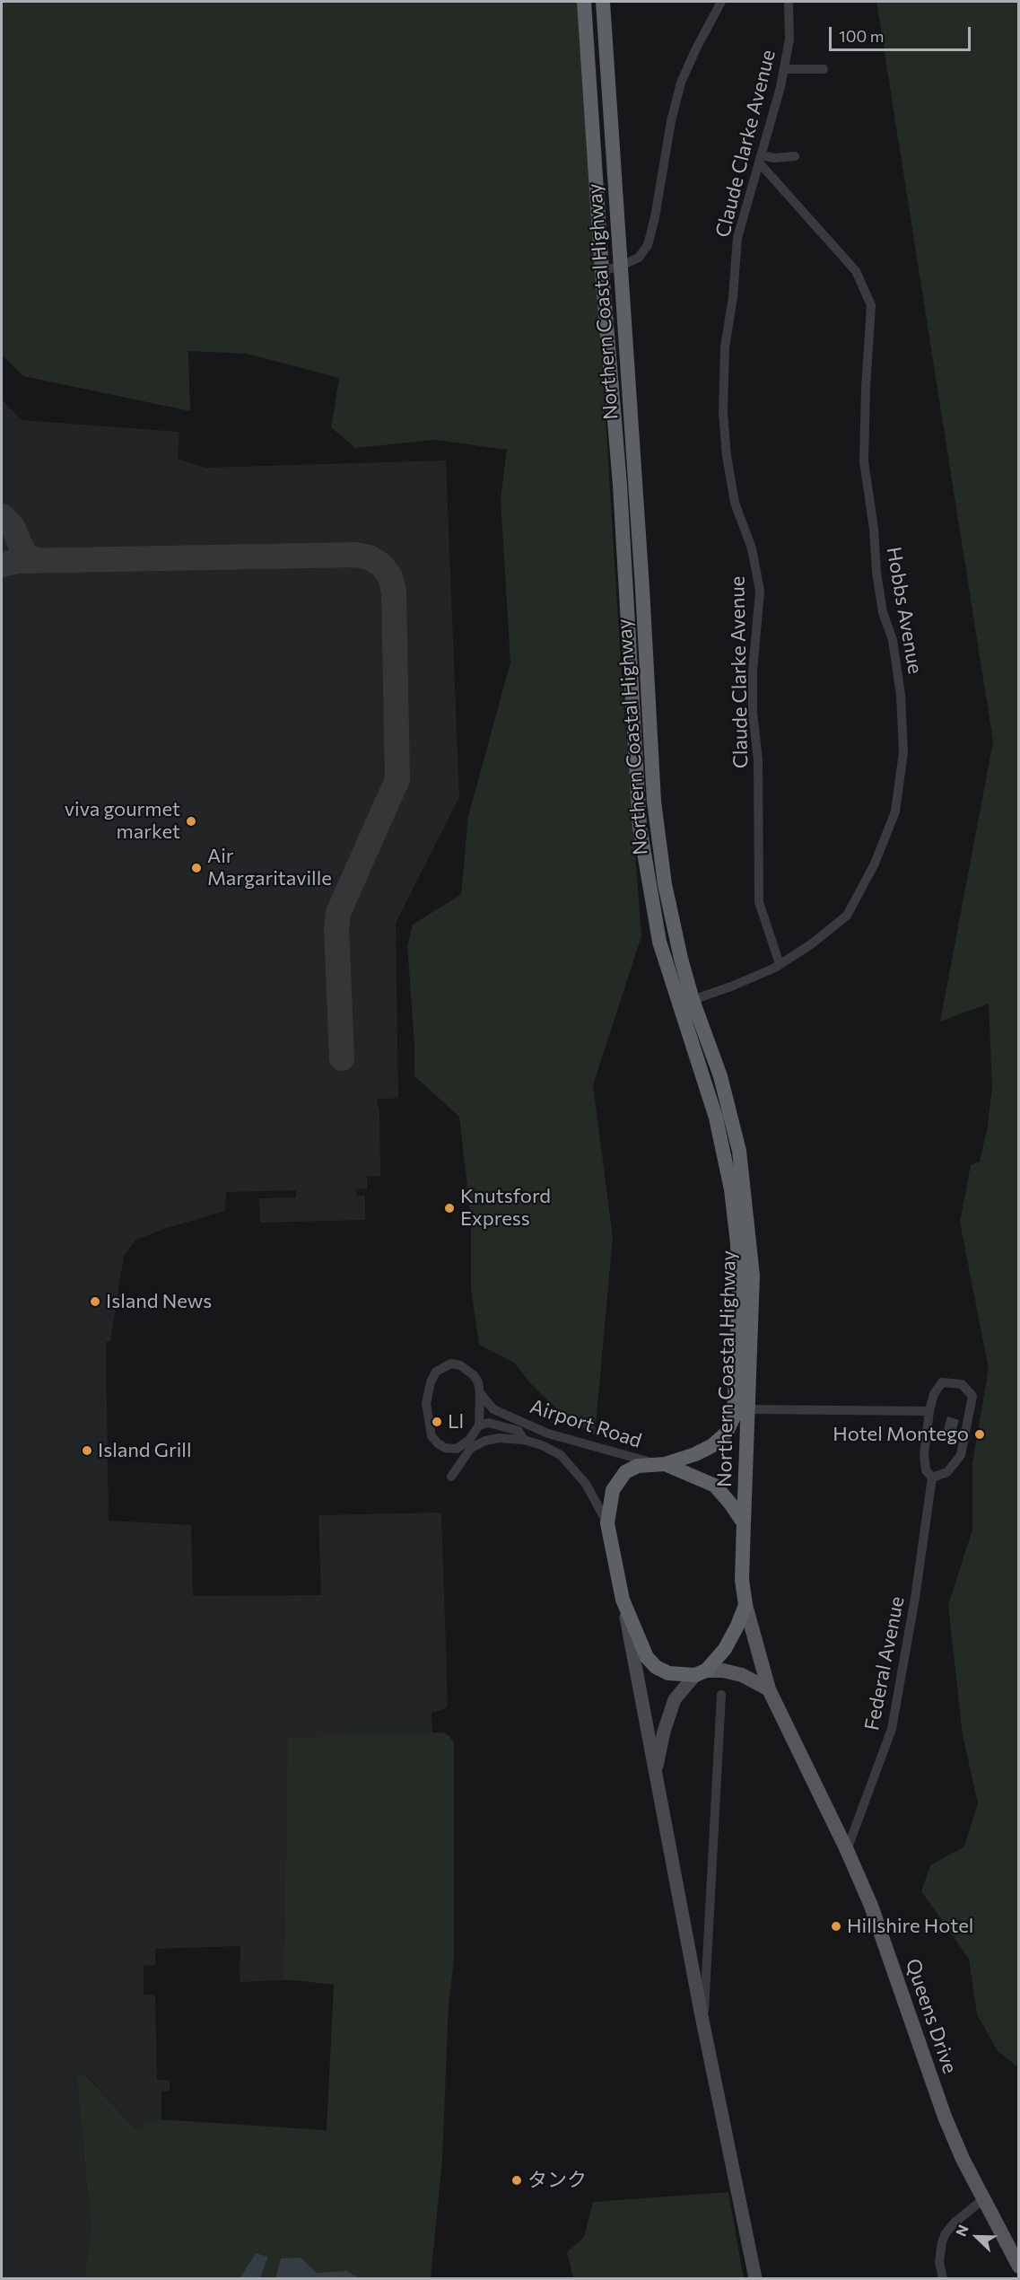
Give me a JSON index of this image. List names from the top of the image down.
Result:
{
  "streets": {
    "highway": ["Northern Coastal Highway"],
    "main road": ["Queens Drive"],
    "street": [
      "Claude Clarke Avenue",
      "Hobbs Avenue",
      "Airport Road",
      "Federal Avenue"
    ]
  },
  "crossings": [
    ["Claude Clarke Avenue", "Hobbs Avenue"],
    ["Northern Coastal Highway", "Hobbs Avenue"],
    ["Northern Coastal Highway", "Airport Road"],
    ["Northern Coastal Highway", "Queens Drive"],
    ["Airport Road", "Queens Drive"],
    ["Federal Avenue", "Queens Drive"]
  ],
  "places": [
    "viva gourmet market",
    "Air Margaritaville",
    "Knutsford Express",
    "Island News",
    "Ll",
    "Hotel Montego",
    "Island Grill",
    "Hillshire Hotel",
    "タンク"
  ],
  "scale_bar": "100 m",
  "north": "top left"
}
